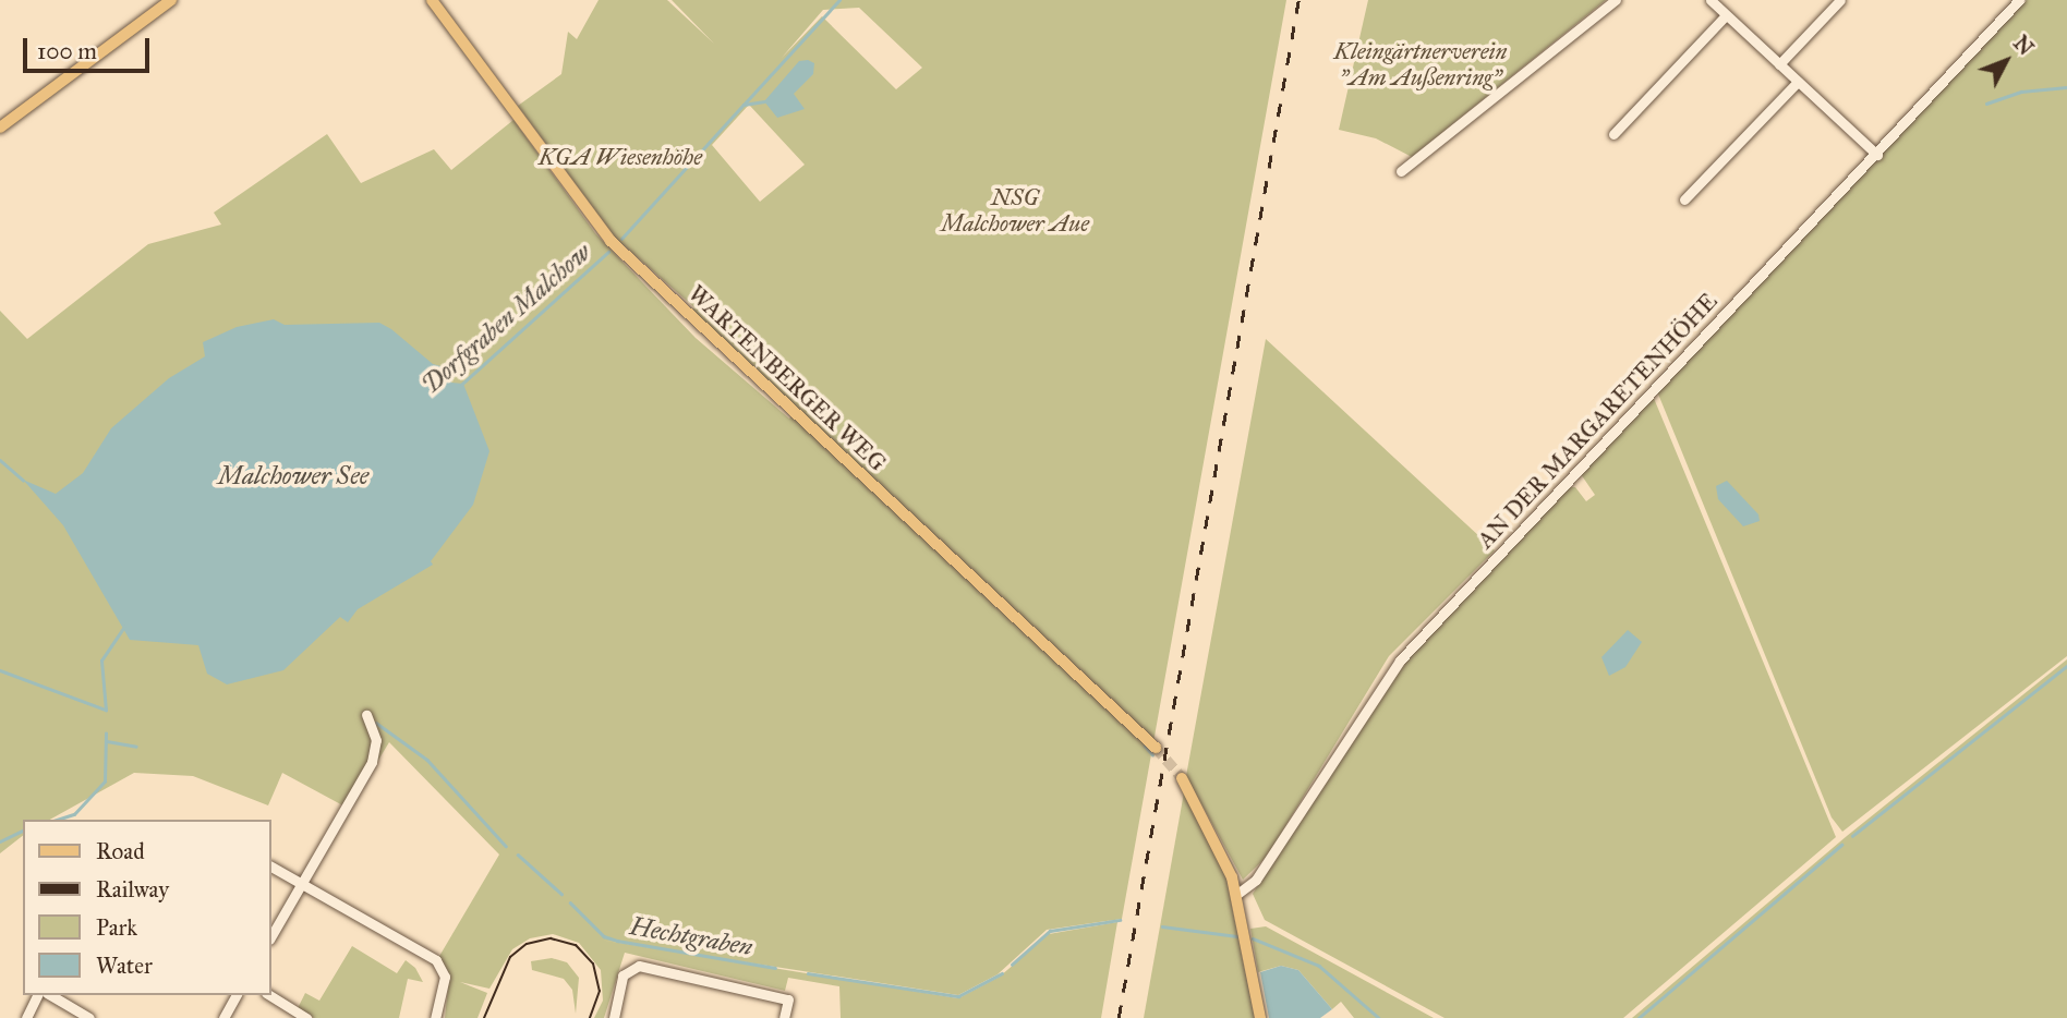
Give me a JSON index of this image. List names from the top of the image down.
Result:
{
  "streets": {
    "main road": ["WARTENBERGER WEG"],
    "street": ["AN DER MARGARETENHÖHE"]
  },
  "water": ["Dorfgraben Malchow", "Malchower See", "Hechtgraben"],
  "parks": ["Kleingärtnerverein \"Am Außenring\"", "KGA Wiesenhöhe", "NSG Malchower Aue"],
  "legend": [
    "Road",
    "Railway",
    "Park",
    "Water"
  ],
  "scale_bar": "100 m",
  "north": "top right"
}
